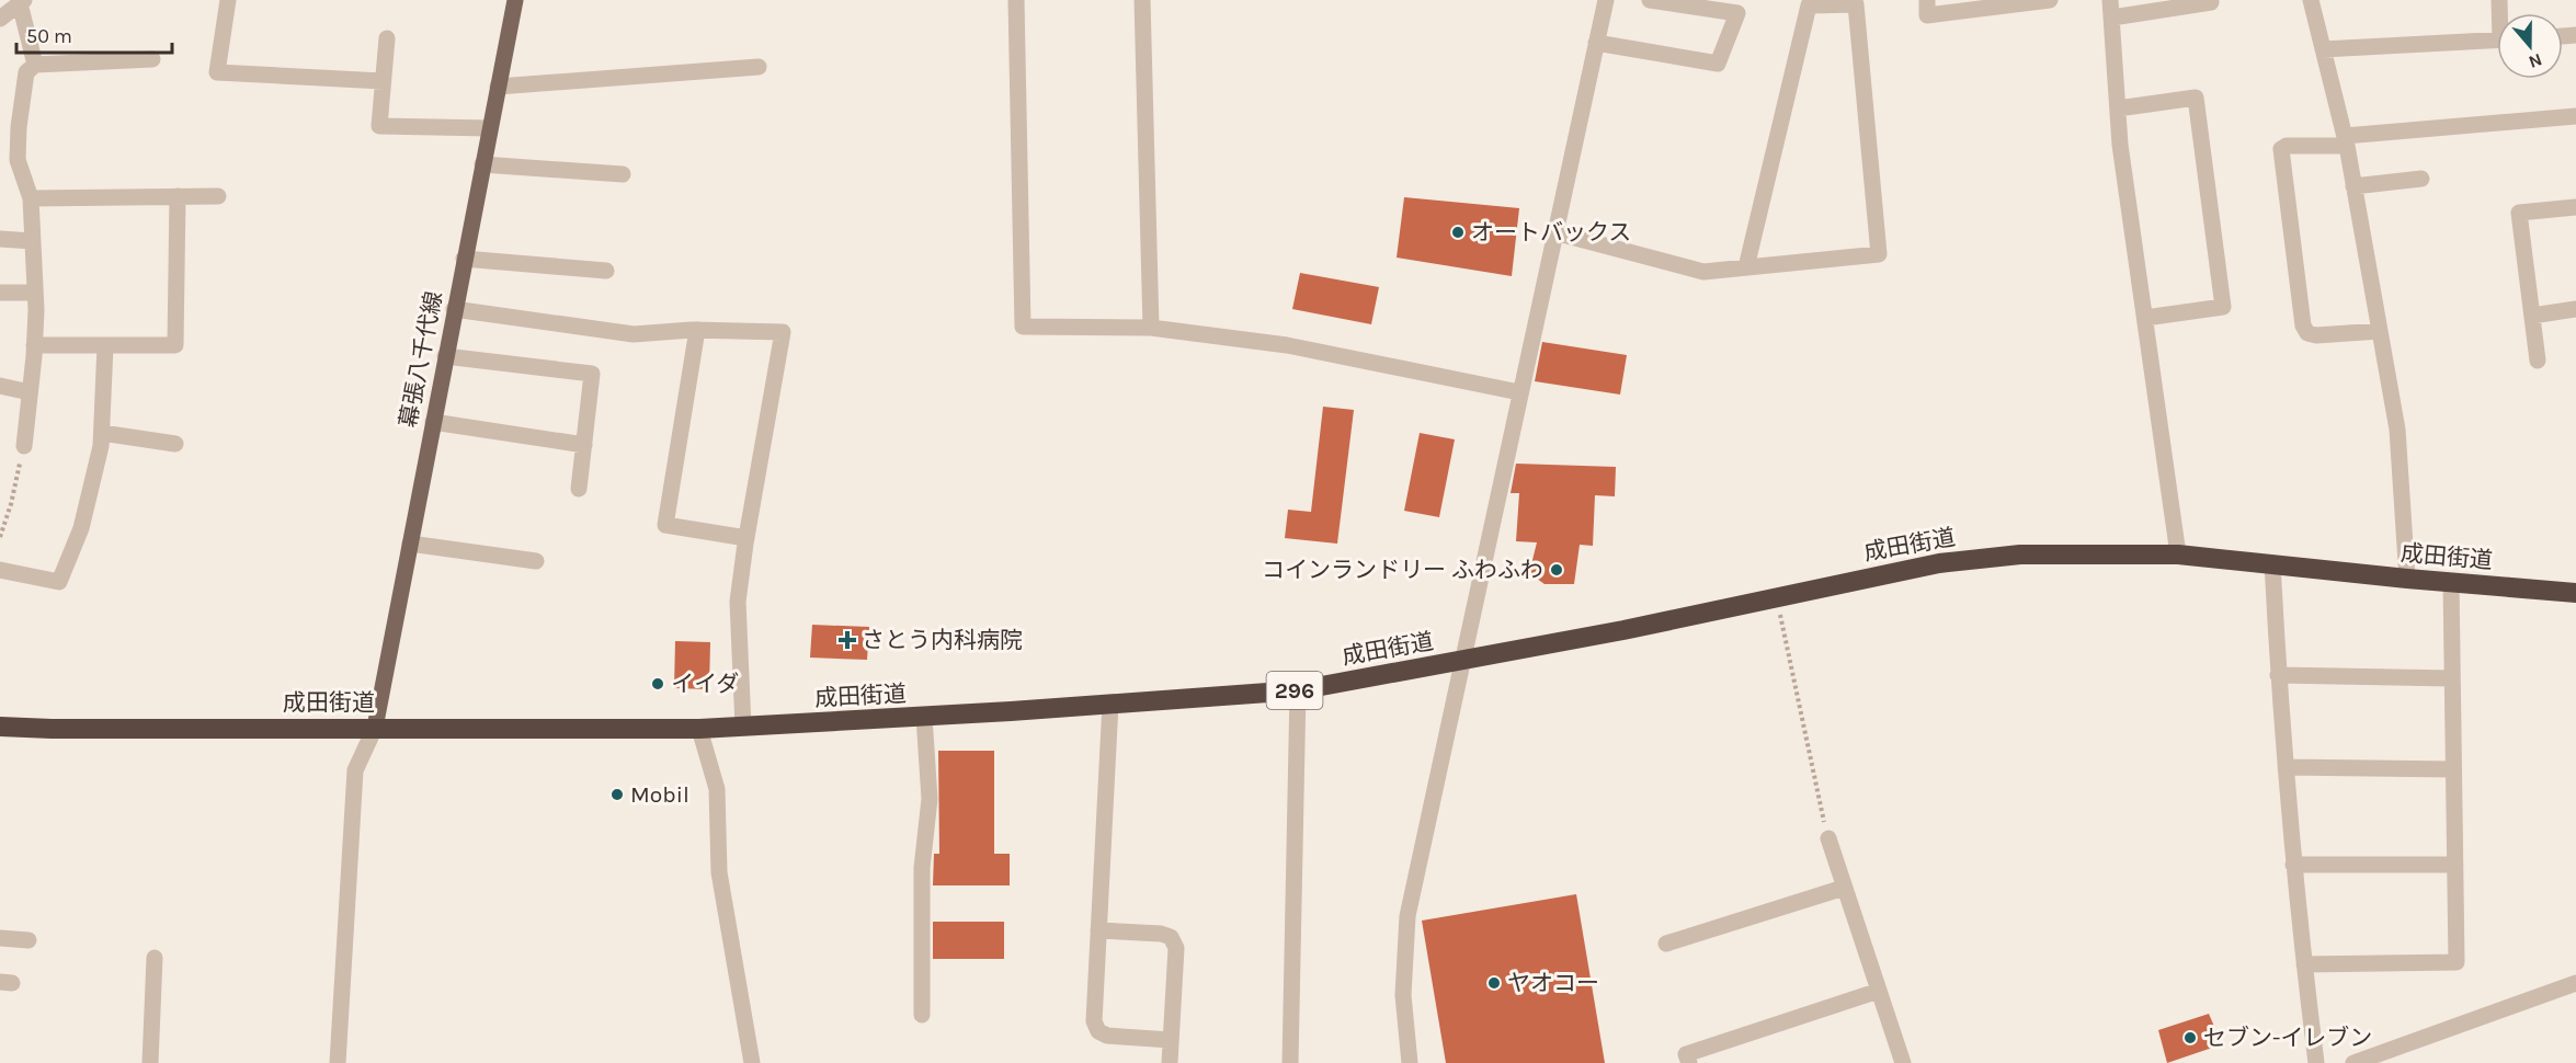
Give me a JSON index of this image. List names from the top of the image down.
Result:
{
  "streets": {
    "highway": ["成田街道", "296"],
    "main road": ["幕張八千代線"]
  },
  "crossings": [
    ["幕張八千代線", "成田街道"]
  ],
  "places": {
    "other": [
      "オートバックス",
      "コインランドリー ふわふわ",
      "イイダ",
      "Mobil",
      "ヤオコー",
      "セブン-イレブン"
    ],
    "health": ["さとう内科病院"]
  },
  "scale_bar": "50 m",
  "north": "bottom"
}
